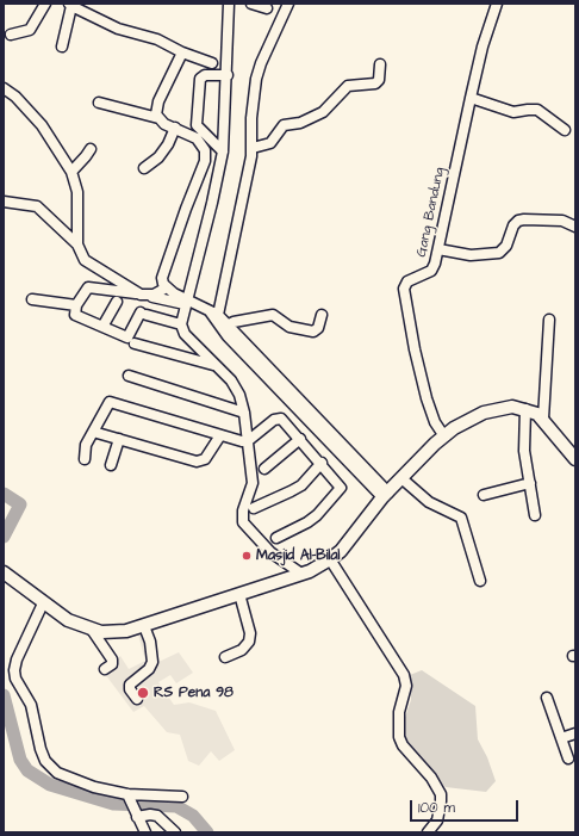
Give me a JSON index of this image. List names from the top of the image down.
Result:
{
  "streets": {
    "street": ["Gang Bandung"]
  },
  "places": ["Masjid Al-Bilal", "RS Pena 98"],
  "scale_bar": "100 m"
}
